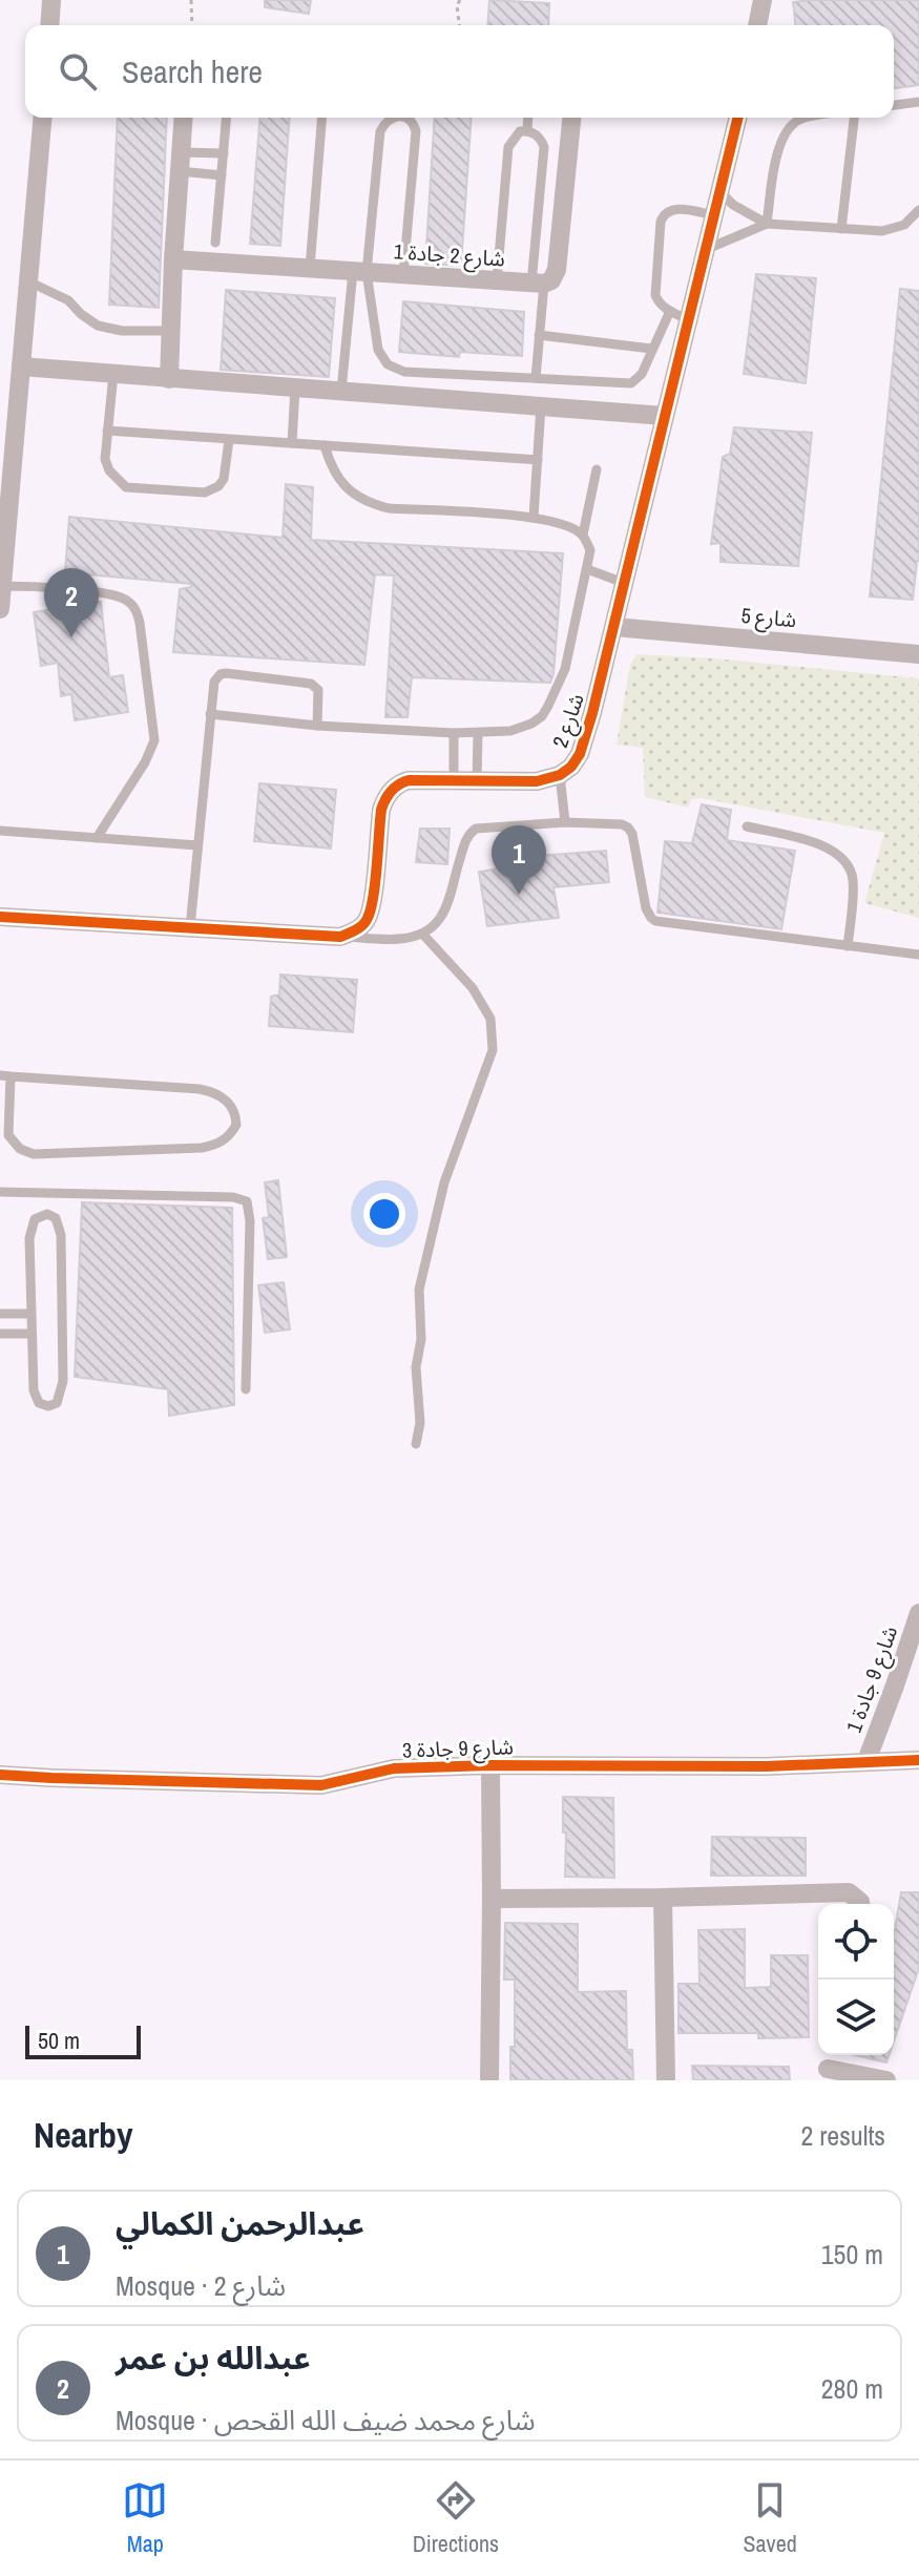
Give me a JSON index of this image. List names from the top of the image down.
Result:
{
  "streets": {
    "street": [
      "شارع 2 جادة 1",
      "شارع 5",
      "شارع 2",
      "شارع 9 جادة 1",
      "شارع 9 جادة 3"
    ]
  },
  "crossings": [
    ["شارع 5", "شارع 2"],
    ["شارع 9 جادة 1", "شارع 9 جادة 3"]
  ],
  "scale_bar": "50 m",
  "page": {
    "search": "Search here",
    "pins": ["2", "1"],
    "scale": "50 m",
    "heading": ["Nearby", "2 results"],
    "list": [
      {
        "mark": "1",
        "name": "عبدالرحمن الكمالي",
        "note": "Mosque · شارع 2",
        "value": "150 m"
      },
      {
        "mark": "2",
        "name": "عبدالله بن عمر",
        "note": "Mosque · شارع محمد ضيف الله القحص",
        "value": "280 m"
      }
    ],
    "nav": ["Map", "Directions", "Saved"]
  }
}
